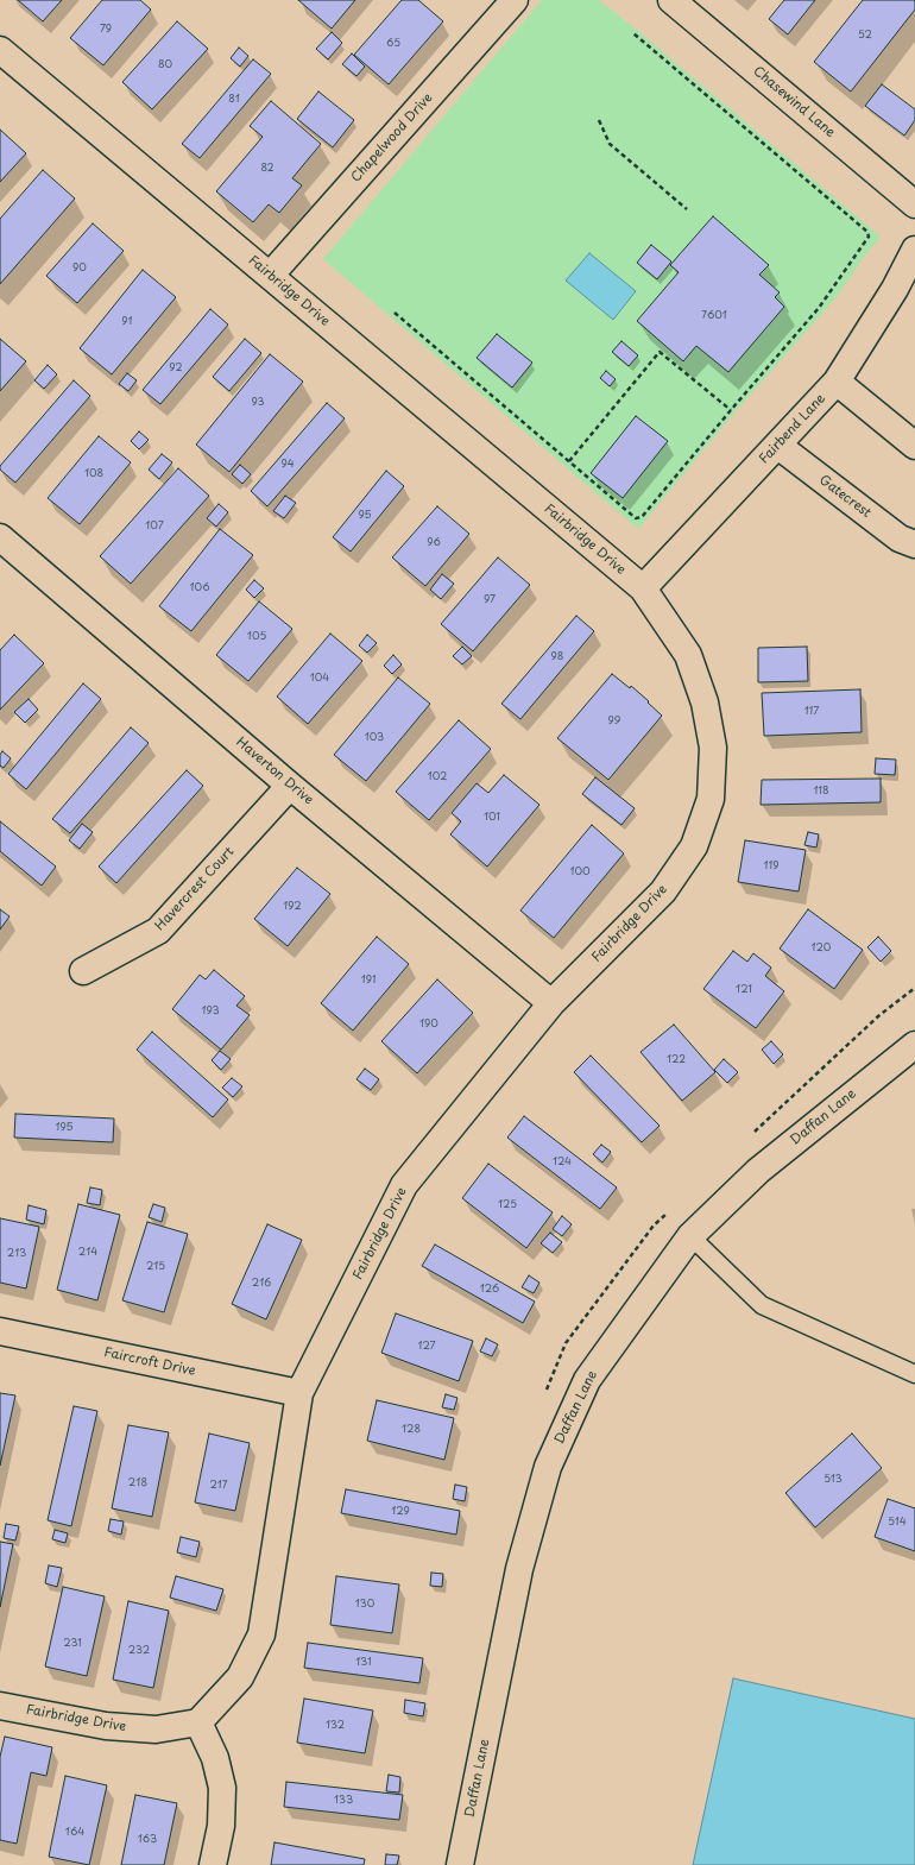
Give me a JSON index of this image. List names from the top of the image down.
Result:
{
  "streets": {
    "street": [
      "Chasewind Lane",
      "Chapelwood Drive",
      "Fairbridge Drive",
      "Fairbend Lane",
      "Gatecrest",
      "Haverton Drive",
      "Havercrest Court",
      "Daffan Lane",
      "Faircroft Drive"
    ]
  },
  "crossings": [
    ["Chapelwood Drive", "Fairbridge Drive"],
    ["Fairbridge Drive", "Fairbend Lane"],
    ["Fairbridge Drive", "Haverton Drive"],
    ["Fairbridge Drive", "Faircroft Drive"],
    ["Fairbend Lane", "Gatecrest"],
    ["Haverton Drive", "Havercrest Court"]
  ],
  "house_numbers": [
    "79",
    "52",
    "65",
    "80",
    "81",
    "82",
    "90",
    "7601",
    "91",
    "92",
    "93",
    "94",
    "108",
    "95",
    "107",
    "96",
    "106",
    "97",
    "105",
    "98",
    "104",
    "117",
    "99",
    "103",
    "102",
    "118",
    "101",
    "119",
    "100",
    "192",
    "120",
    "191",
    "121",
    "193",
    "190",
    "122",
    "195",
    "124",
    "125",
    "214",
    "213",
    "215",
    "216",
    "126",
    "127",
    "128",
    "513",
    "218",
    "217",
    "129",
    "514",
    "130",
    "231",
    "232",
    "131",
    "132",
    "133",
    "164",
    "163"
  ]
}
